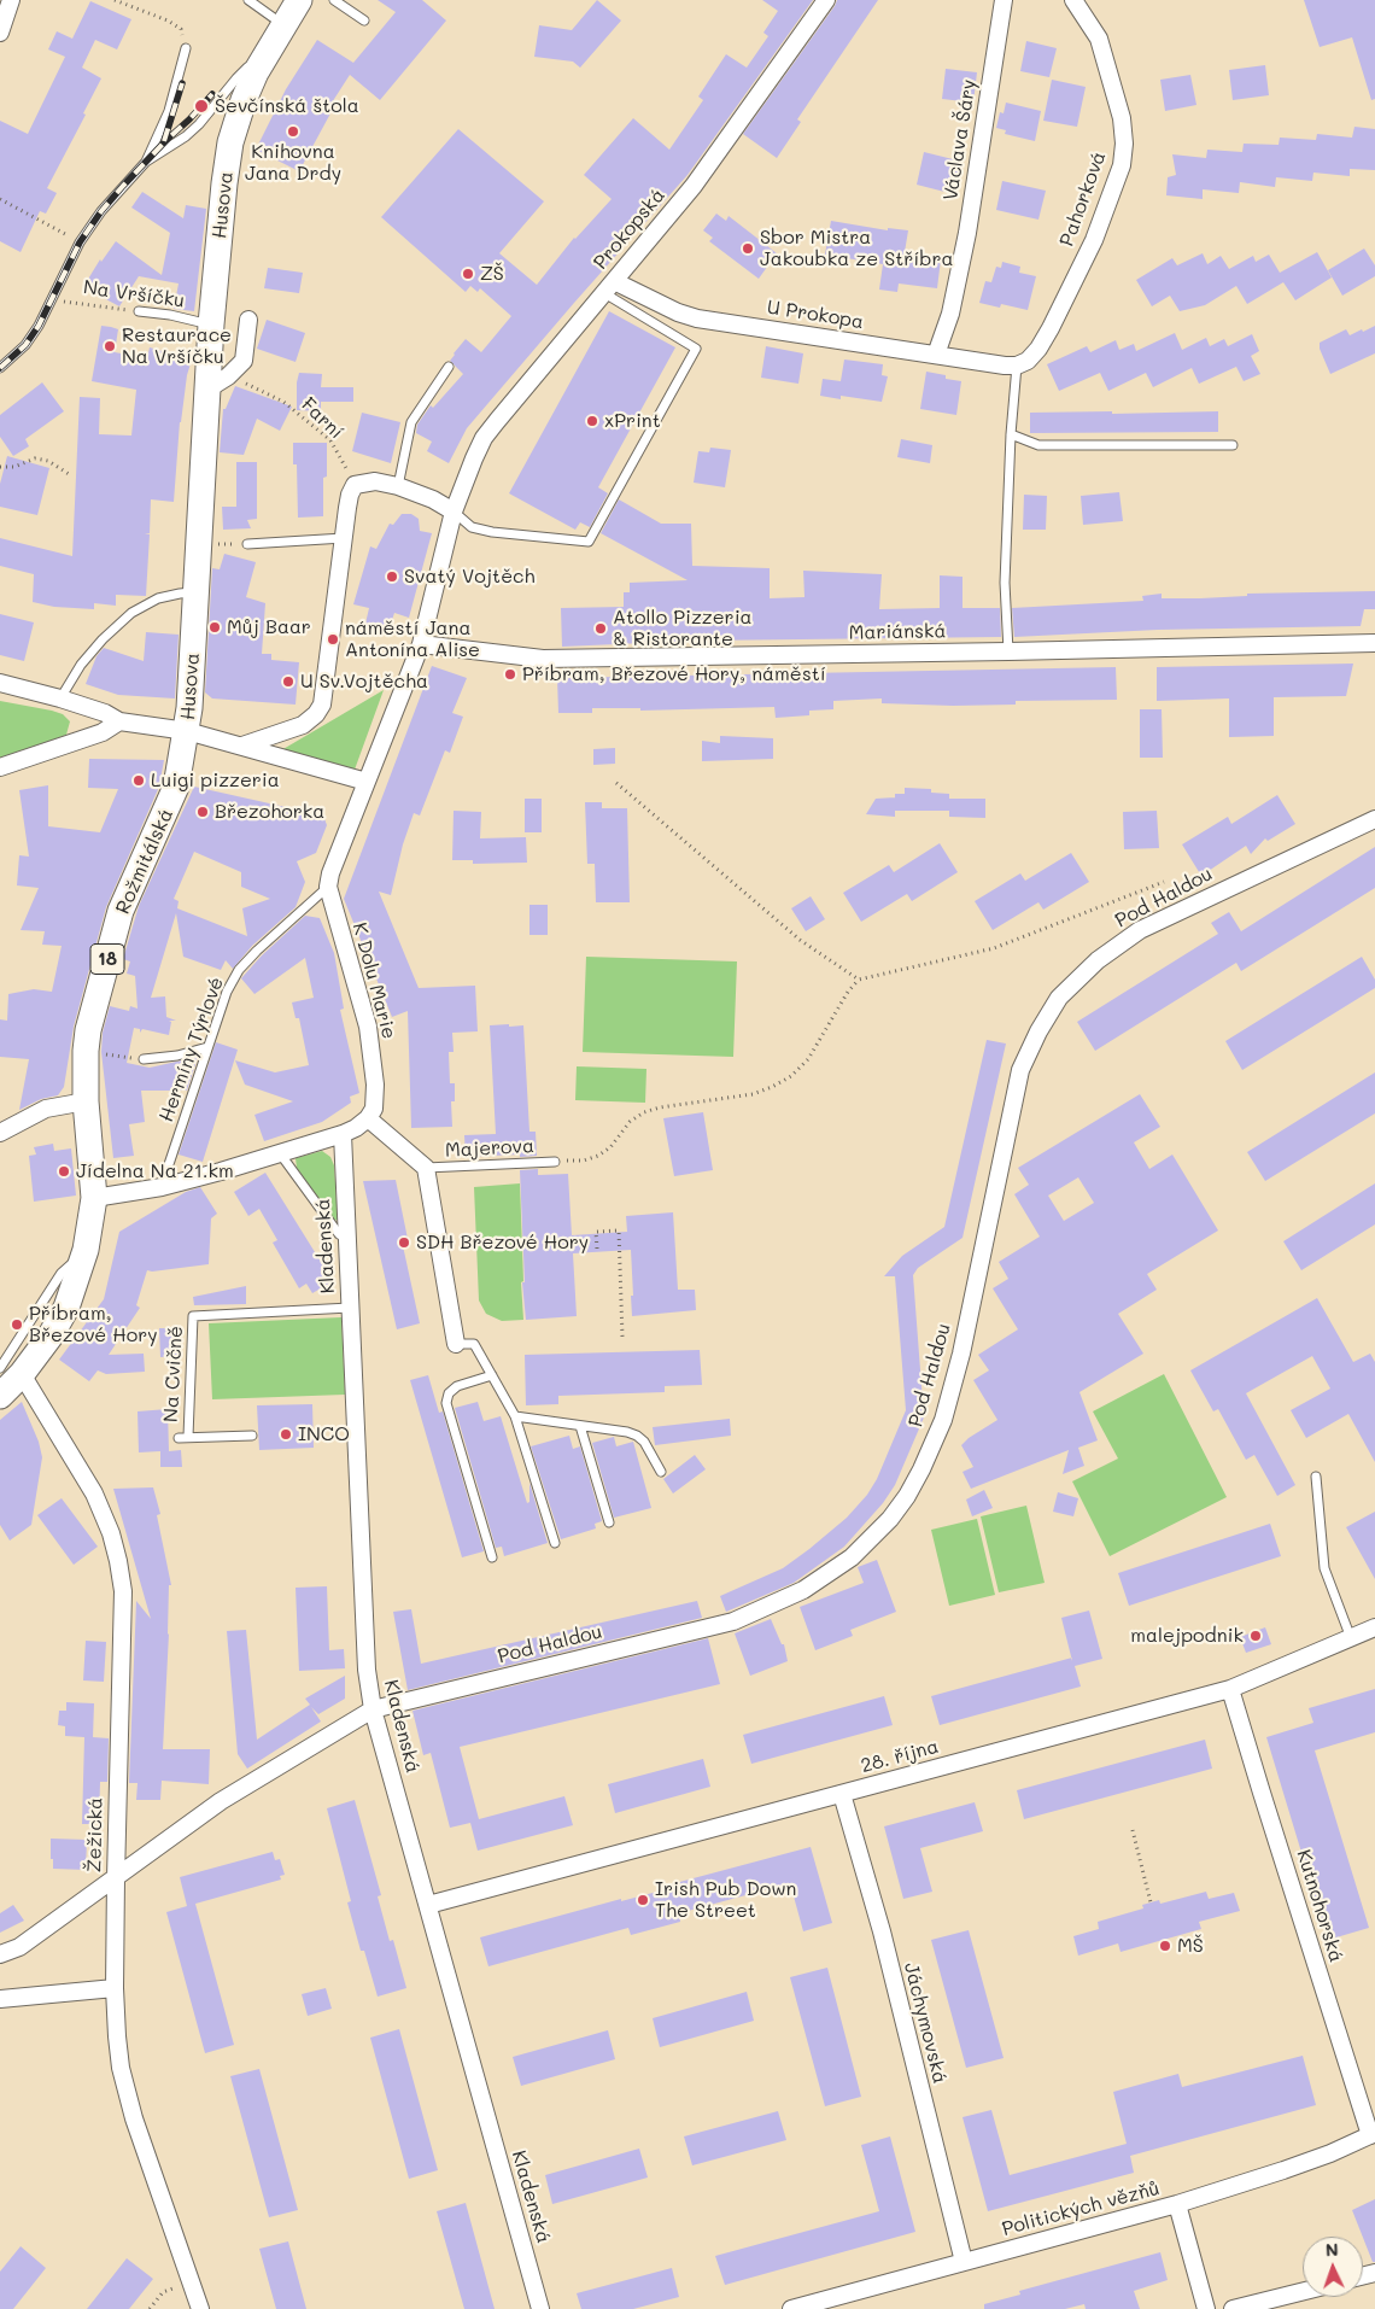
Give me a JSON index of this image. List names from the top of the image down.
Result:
{
  "streets": {
    "main road": ["Husova", "Rožmitálská", "18"],
    "street": [
      "Václava Šáry",
      "Pahorková",
      "Prokopská",
      "U Prokopa",
      "Mariánská",
      "Pod Haldou",
      "K Dolu Marie",
      "Kladenská",
      "28. října",
      "Žežická",
      "Kutnohorská",
      "Jáchymovská",
      "Politických vězňů"
    ],
    "lane": [
      "Na Vršíčku",
      "Hermíny Týrlové",
      "Majerova",
      "Na Cvičně"
    ],
    "path": ["Farní"]
  },
  "crossings": [
    ["Václava Šáry", "U Prokopa"],
    ["Pahorková", "U Prokopa"],
    ["Husova", "Na Vršíčku"],
    ["Husova", "Rožmitálská"],
    ["Prokopská", "U Prokopa"],
    ["Prokopská", "Mariánská"],
    ["Prokopská", "K Dolu Marie"],
    ["Prokopská", "Hermíny Týrlové"],
    ["Rožmitálská", "Žežická"],
    ["Pod Haldou", "Kladenská"],
    ["Pod Haldou", "Žežická"],
    ["K Dolu Marie", "Hermíny Týrlové"],
    ["Kladenská", "Na Cvičně"],
    ["Kladenská", "28. října"],
    ["28. října", "Kutnohorská"],
    ["28. října", "Jáchymovská"],
    ["Kutnohorská", "Politických vězňů"],
    ["Jáchymovská", "Politických vězňů"]
  ],
  "places": [
    "Ševčínská štola",
    "Knihovna Jana Drdy",
    "Sbor Mistra Jakoubka ze Stříbra",
    "ZŠ",
    "Restaurace Na Vršíčku",
    "xPrint",
    "Svatý Vojtěch",
    "Můj Baar",
    "Atollo Pizzeria & Ristorante",
    "náměstí Jana Antonína Alise",
    "Příbram, Březové Hory, náměstí",
    "U Sv.Vojtěcha",
    "Luigi pizzeria",
    "Březohorka",
    "Jídelna Na 21.km",
    "SDH Březové Hory",
    "Příbram, Březové Hory",
    "INCO",
    "malejpodnik",
    "Irish Pub Down The Street",
    "MŠ"
  ],
  "north": "top"
}
